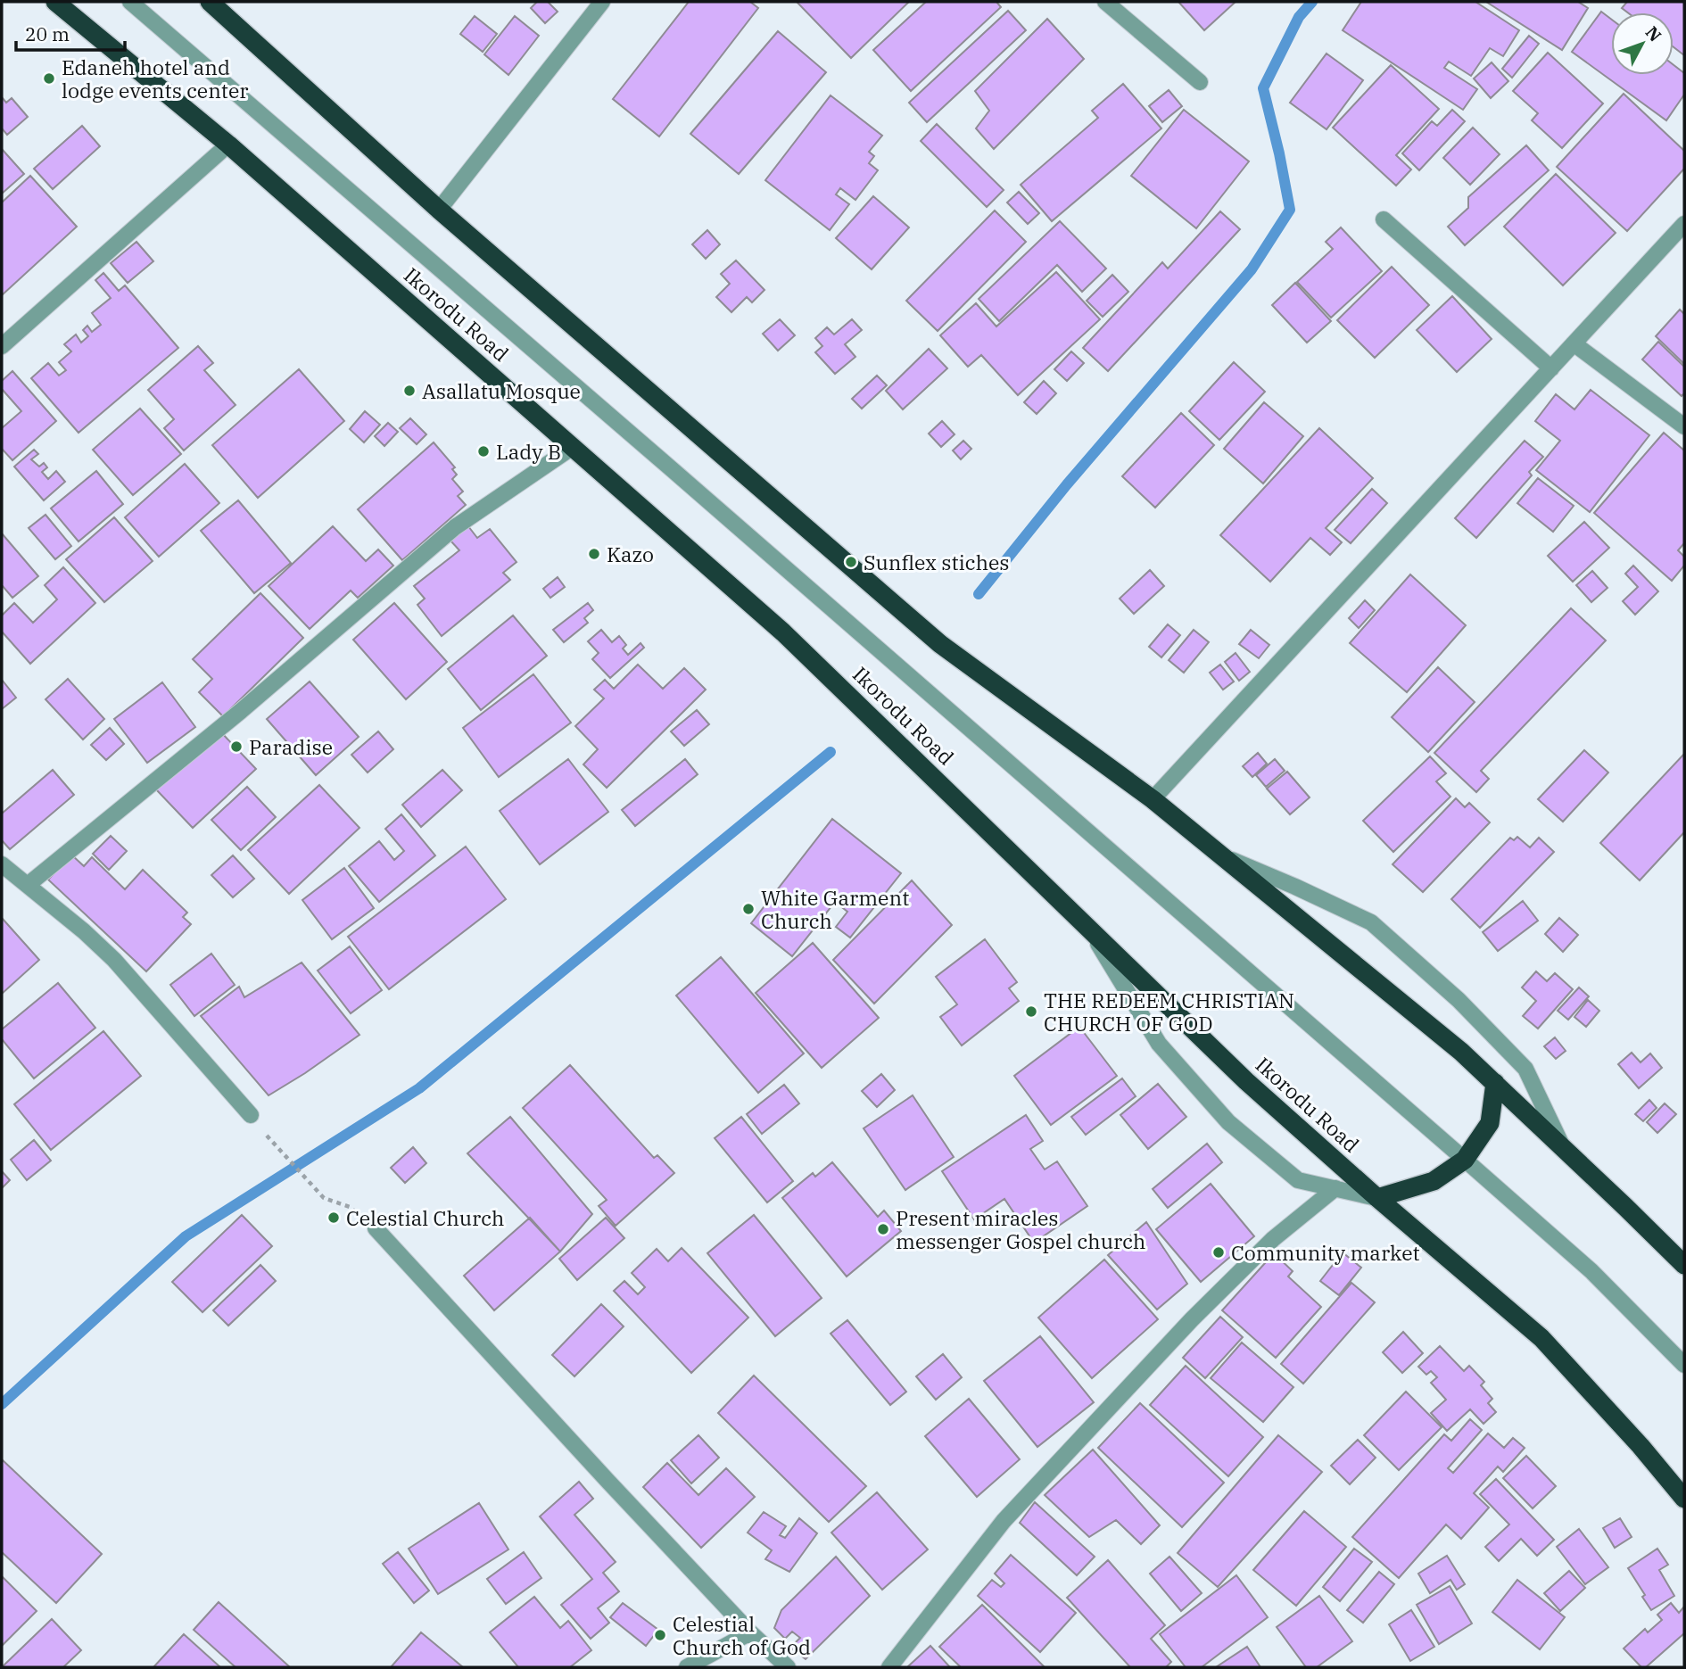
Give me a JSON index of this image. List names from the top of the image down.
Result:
{
  "streets": {
    "highway": ["Ikorodu Road"]
  },
  "places": [
    "Edaneh hotel and lodge events center",
    "Asallatu Mosque",
    "Lady B",
    "Kazo",
    "Sunflex stiches",
    "Paradise",
    "White Garment Church",
    "THE REDEEM CHRISTIAN CHURCH OF GOD",
    "Celestial Church",
    "Present miracles messenger Gospel church",
    "Community market",
    "Celestial Church of God"
  ],
  "scale_bar": "20 m",
  "north": "top right"
}
